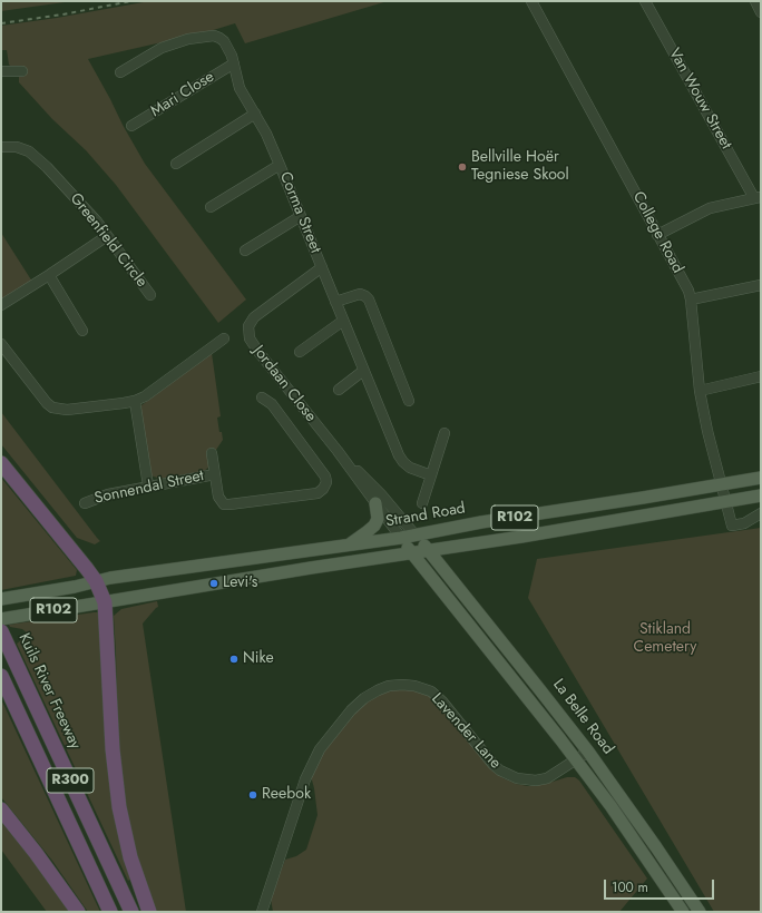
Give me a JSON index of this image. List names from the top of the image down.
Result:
{
  "streets": {
    "highway": ["Kuils River Freeway", "R300"],
    "main road": ["Strand Road", "R102", "La Belle Road"],
    "street": [
      "Mari Close",
      "Van Wouw Street",
      "Corma Street",
      "College Road",
      "Greenfield Circle",
      "Jordaan Close",
      "Sonnendal Street",
      "Lavender Lane"
    ]
  },
  "crossings": [
    ["Mari Close", "Corma Street"],
    ["Corma Street", "Jordaan Close"],
    ["College Road", "Strand Road"],
    ["College Road", "R102"],
    ["Jordaan Close", "Strand Road"],
    ["Jordaan Close", "La Belle Road"],
    ["Strand Road", "R102"],
    ["Strand Road", "La Belle Road"],
    ["R102", "La Belle Road"],
    ["La Belle Road", "Lavender Lane"]
  ],
  "parks": ["Stikland Cemetery"],
  "places": [
    "Bellville Hoër Tegniese Skool",
    "Levi's",
    "Nike",
    "Reebok"
  ],
  "scale_bar": "100 m"
}
